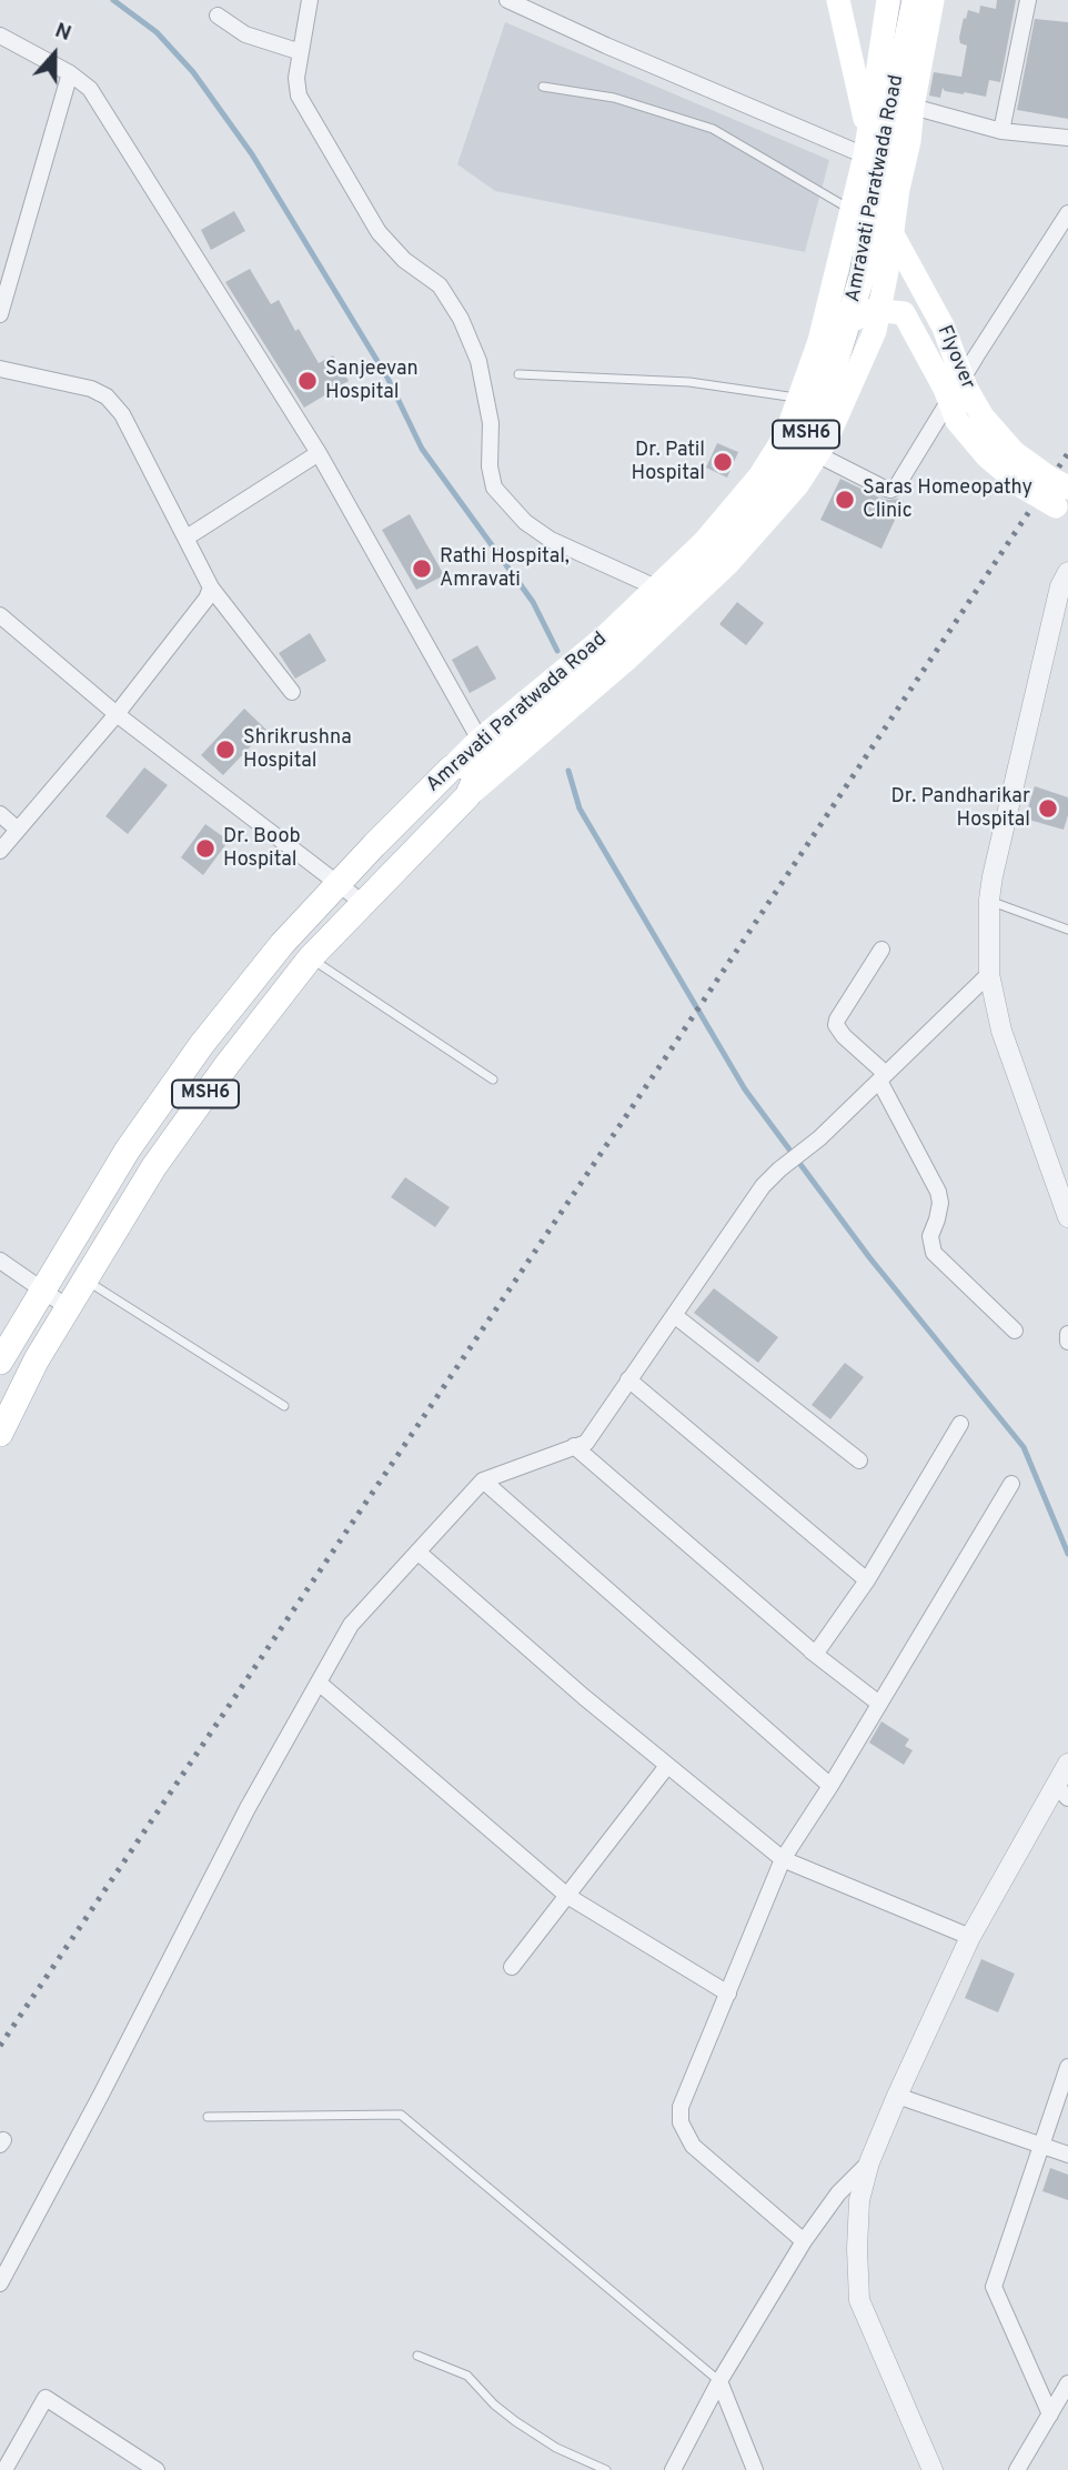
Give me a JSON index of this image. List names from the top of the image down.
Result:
{
  "streets": {
    "main road": ["Amravati Paratwada Road", "Flyover", "MSH6"]
  },
  "crossings": [
    ["Amravati Paratwada Road", "Flyover"],
    ["Amravati Paratwada Road", "MSH6"]
  ],
  "places": [
    "Sanjeevan Hospital",
    "Dr. Patil Hospital",
    "Saras Homeopathy Clinic",
    "Rathi Hospital, Amravati",
    "Shrikrushna Hospital",
    "Dr. Pandharikar Hospital",
    "Dr. Boob Hospital"
  ],
  "north": "top"
}
